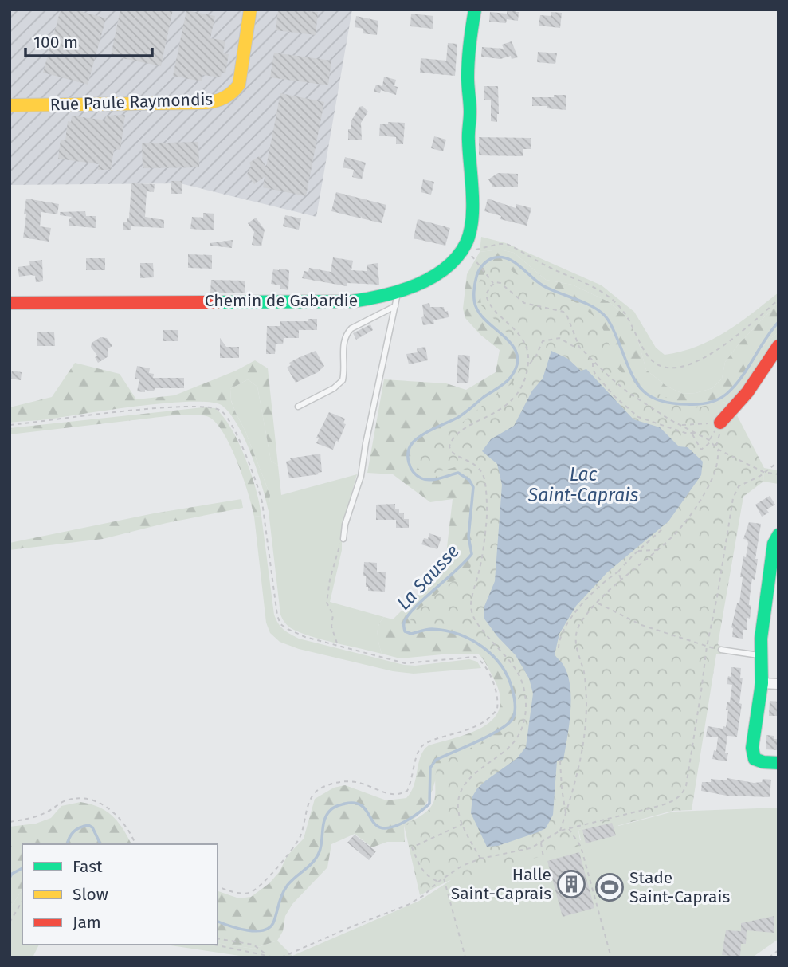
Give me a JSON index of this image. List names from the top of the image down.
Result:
{
  "streets": {
    "street": ["Rue Paule Raymondis", "Chemin de Gabardie"]
  },
  "water": ["Lac Saint-Caprais", "La Sausse"],
  "places": {
    "building": ["Halle Saint-Caprais"],
    "sports": ["Stade Saint-Caprais"]
  },
  "legend": ["Fast", "Slow", "Jam"],
  "scale_bar": "100 m"
}
